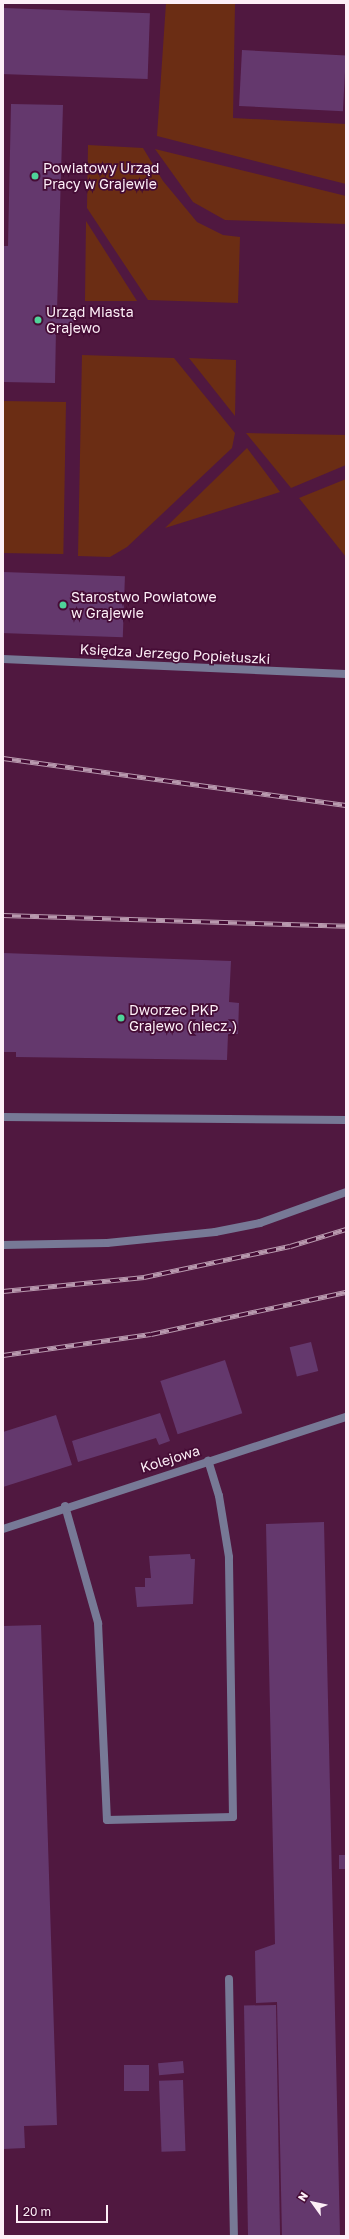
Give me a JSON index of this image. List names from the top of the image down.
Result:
{
  "streets": {
    "street": ["Księdza Jerzego Popiełuszki", "Kolejowa"]
  },
  "places": [
    "Powiatowy Urząd Pracy w Grajewie",
    "Urząd Miasta Grajewo",
    "Starostwo Powiatowe w Grajewie",
    "Dworzec PKP Grajewo (niecz.)"
  ],
  "scale_bar": "20 m",
  "north": "top left"
}
